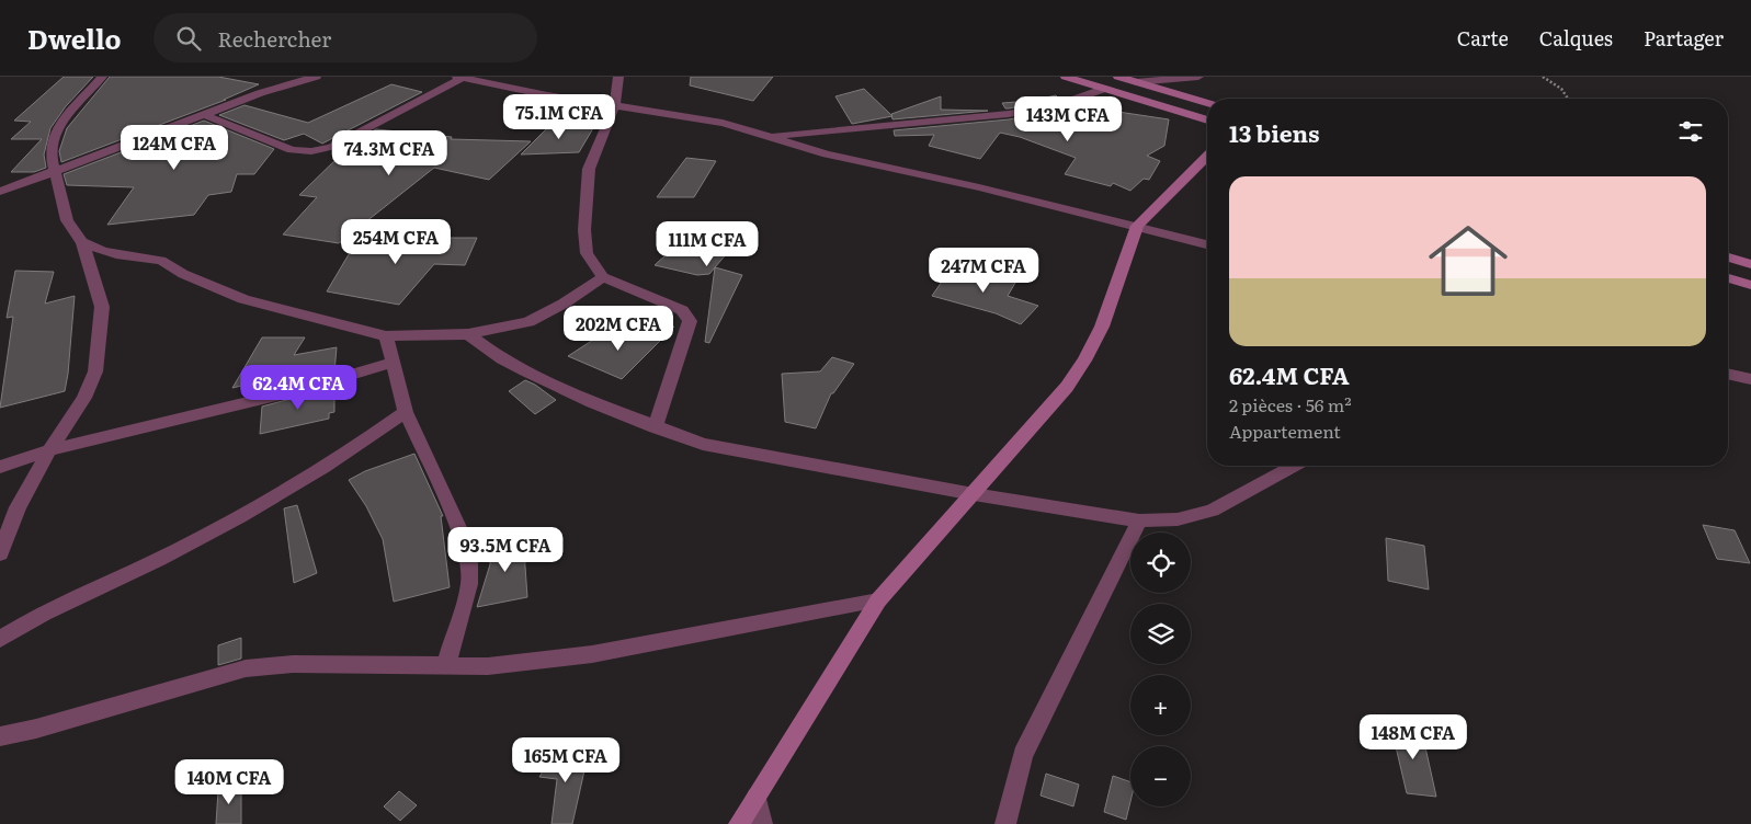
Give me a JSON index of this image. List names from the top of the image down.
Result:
{
  "page": {
    "header": "Dwello",
    "search": "Rechercher",
    "nav": ["Carte", "Calques", "Partager"],
    "price": [
      "75.1M CFA",
      "143M CFA",
      "124M CFA",
      "74.3M CFA",
      "254M CFA",
      "111M CFA",
      "247M CFA",
      "202M CFA",
      "62.4M CFA",
      "93.5M CFA",
      "148M CFA",
      "165M CFA",
      "140M CFA"
    ],
    "heading": "13 biens",
    "list": [
      {
        "name": "62.4M CFA",
        "note": "2 pièces · 56 m² · Appartement"
      }
    ],
    "map_buttons": ["+", "−"]
  }
}
